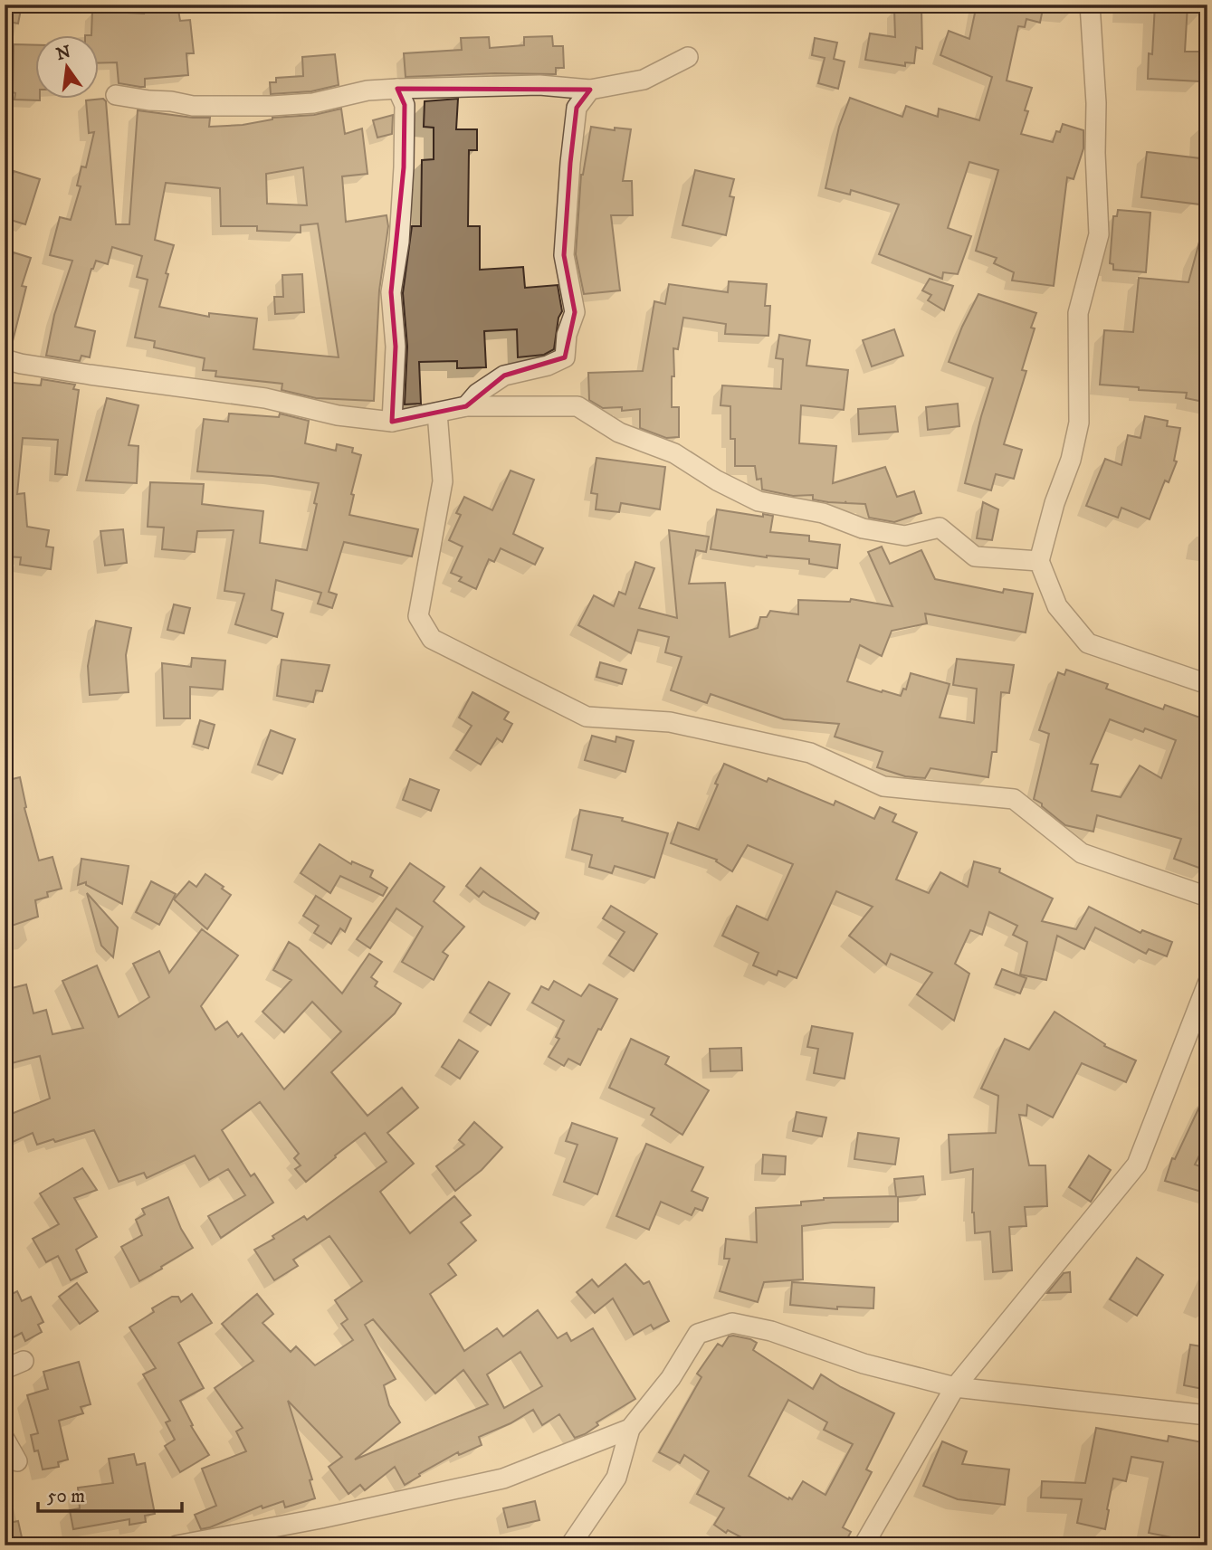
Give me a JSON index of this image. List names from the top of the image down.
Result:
{
  "scale_bar": "50 m",
  "north": "top"
}
